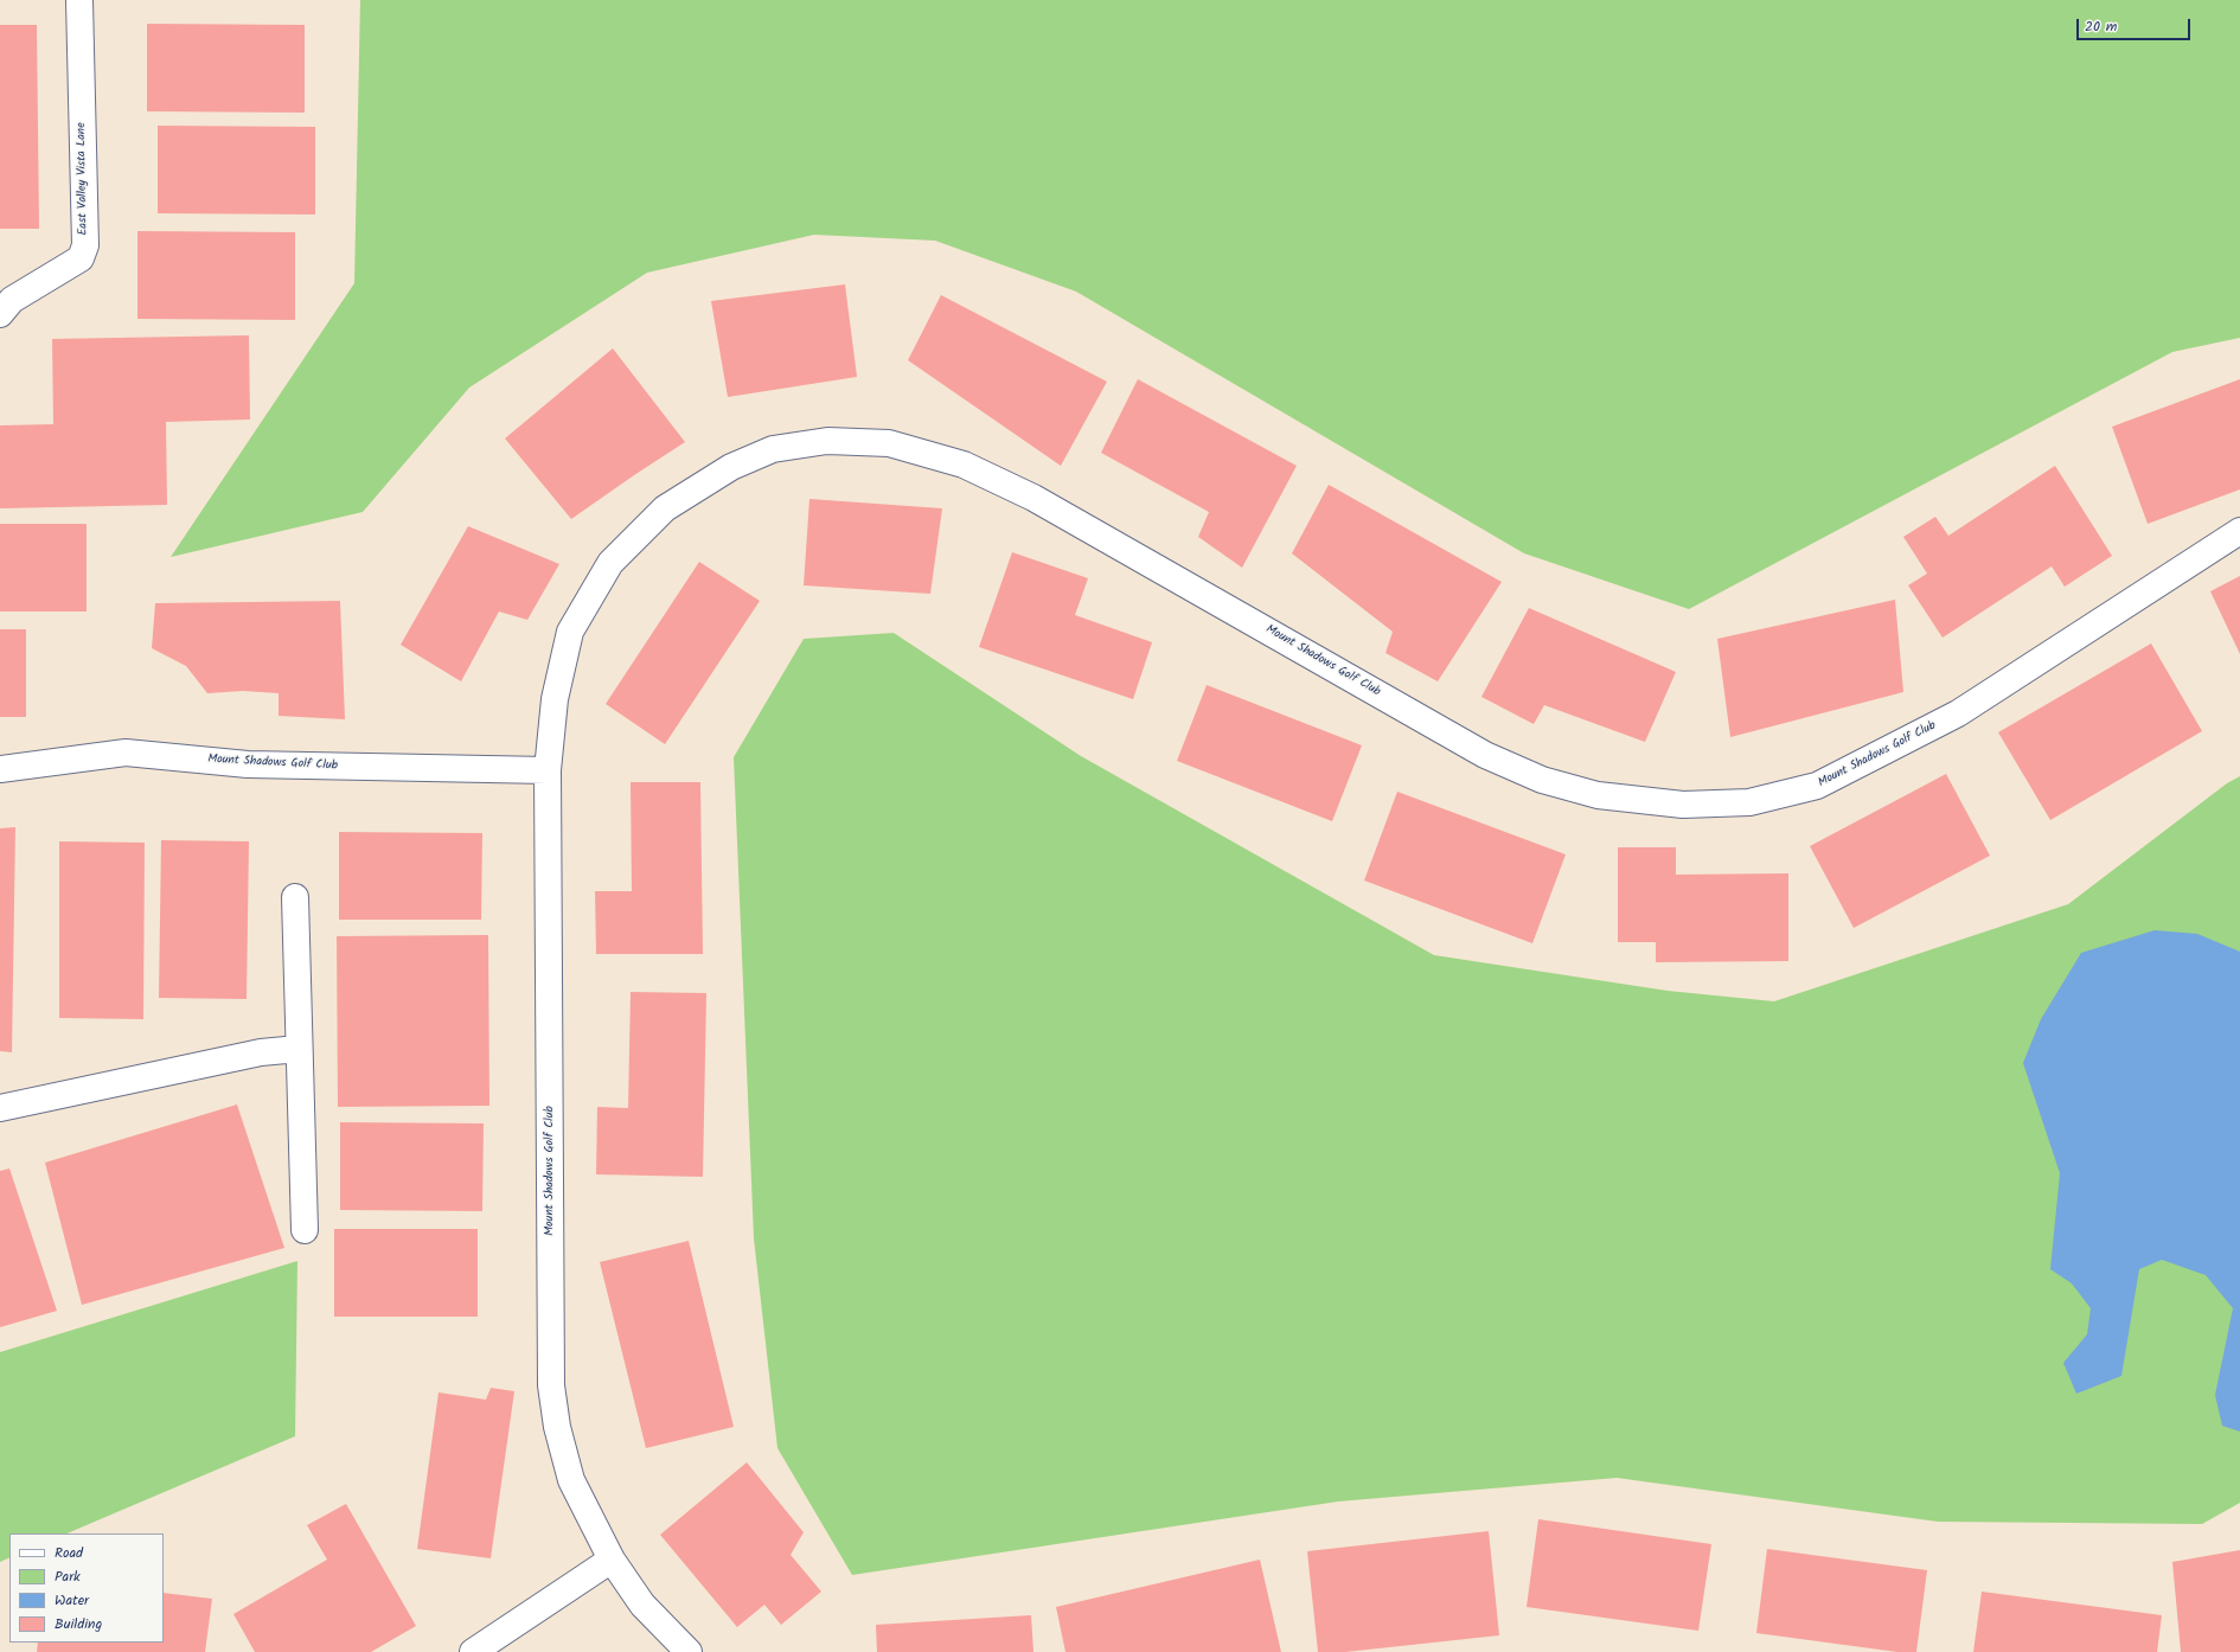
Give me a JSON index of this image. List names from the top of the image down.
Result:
{
  "streets": {
    "street": ["East Valley Vista Lane", "Mount Shadows Golf Club"]
  },
  "legend": [
    "Road",
    "Park",
    "Water",
    "Building"
  ],
  "scale_bar": "20 m"
}
